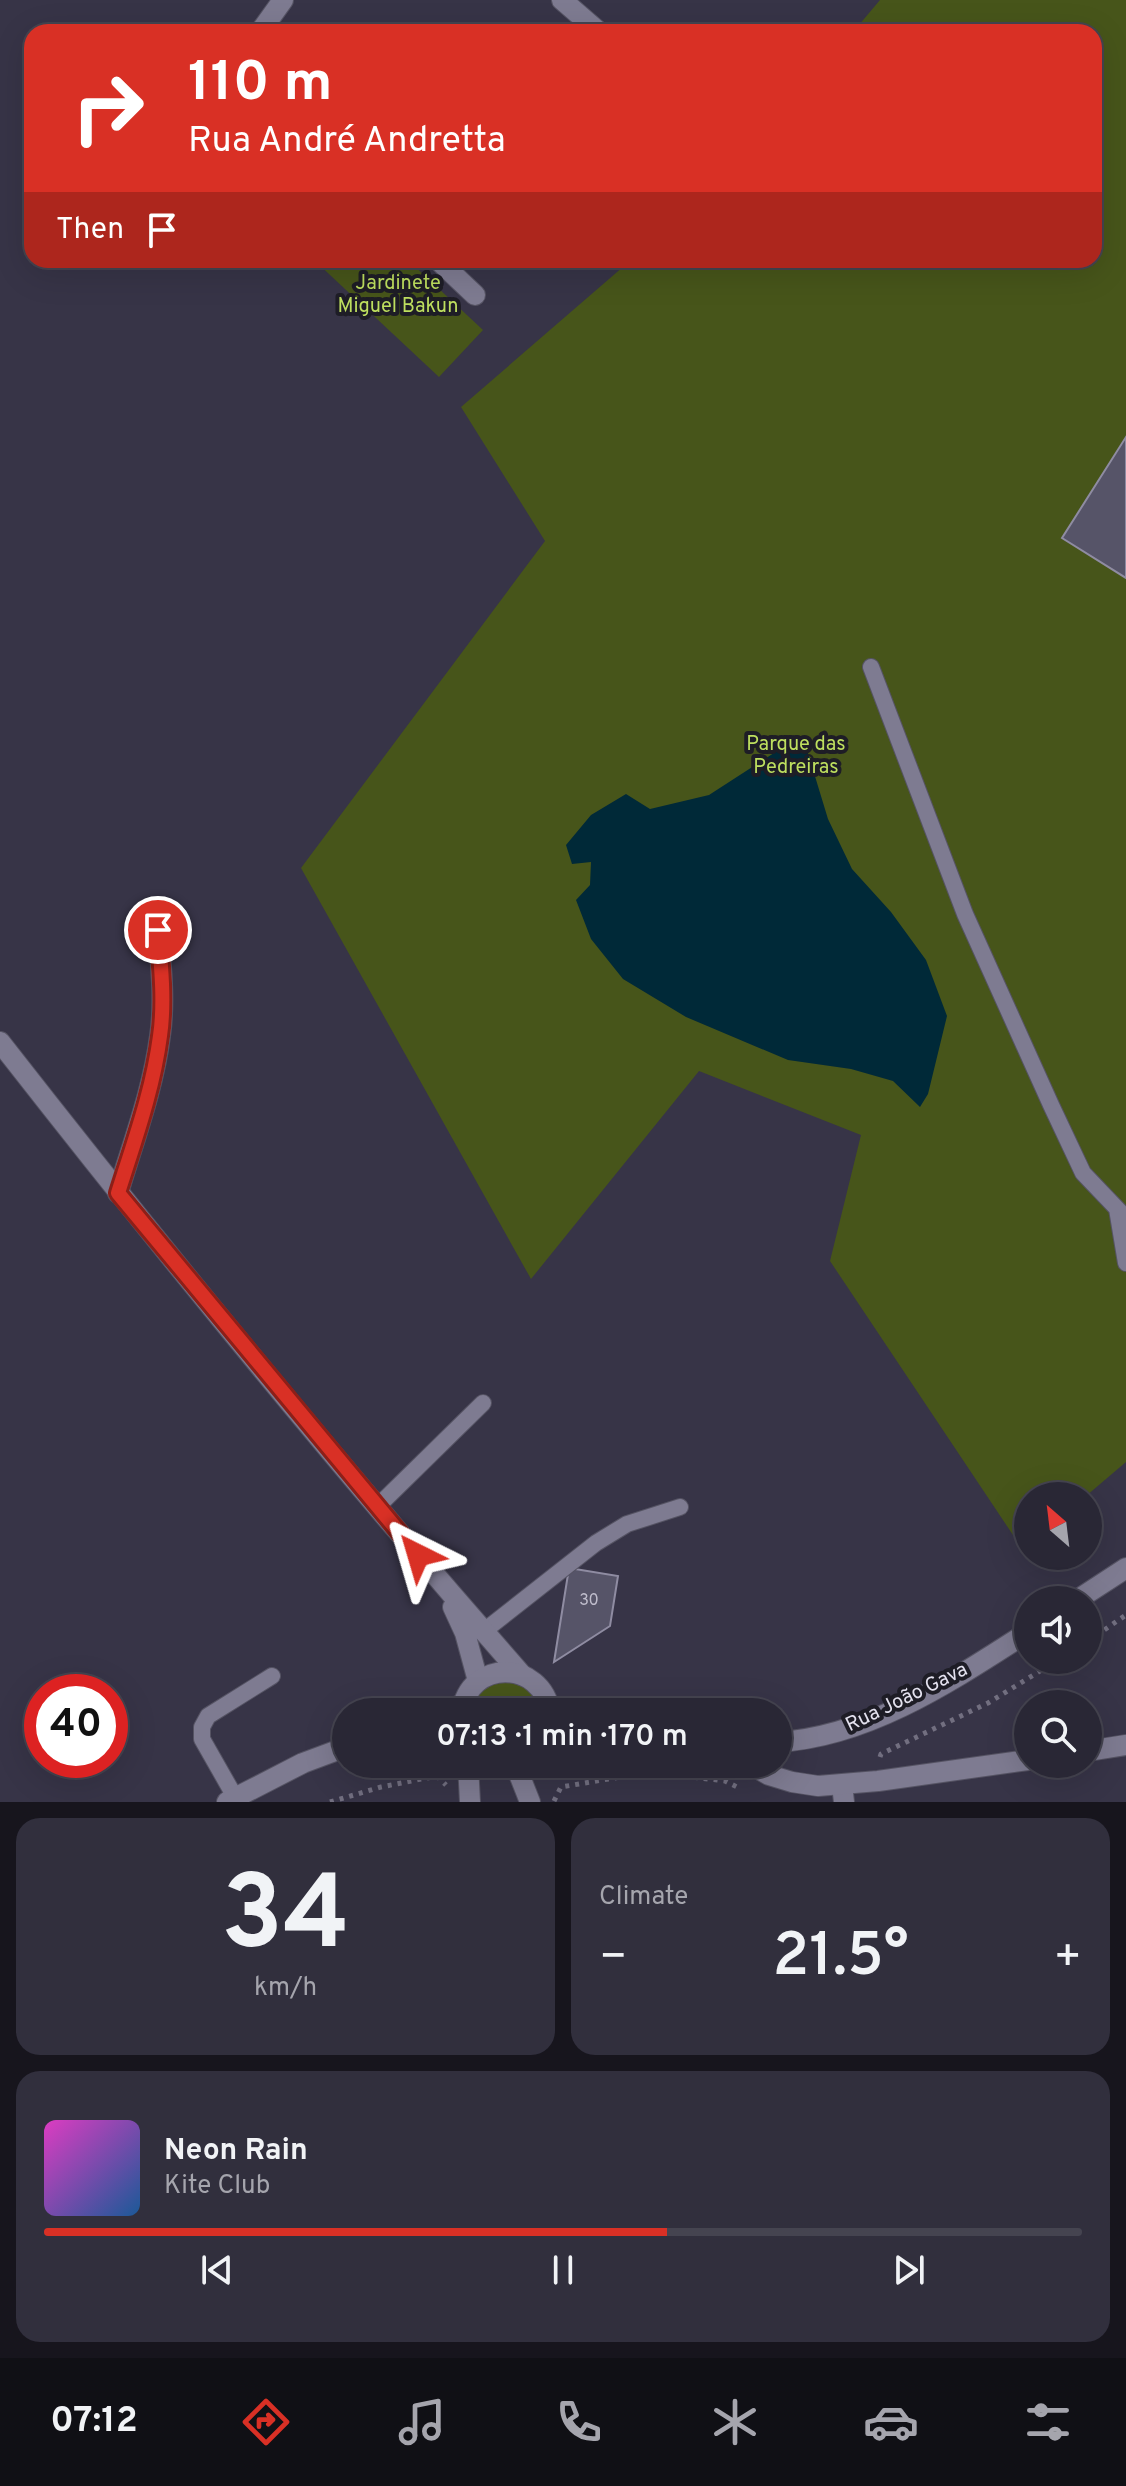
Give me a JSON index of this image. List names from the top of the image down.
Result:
{
  "streets": {
    "street": ["Rua João Gava"]
  },
  "parks": ["Jardinete Miguel Bakun", "Parque das Pedreiras"],
  "house_numbers": ["30"],
  "north": "top left",
  "page": {
    "turn": ["110 m", "Rua André Andretta"],
    "then": "Then",
    "limit": "40",
    "trip": "07:13 · 1 min · 170 m",
    "tile": [
      ["34", "km/h"],
      "Climate"
    ],
    "heat": ["−", "21.5°", "+"],
    "song": ["Neon Rain", "Kite Club"],
    "tabs": "07:12"
  }
}
